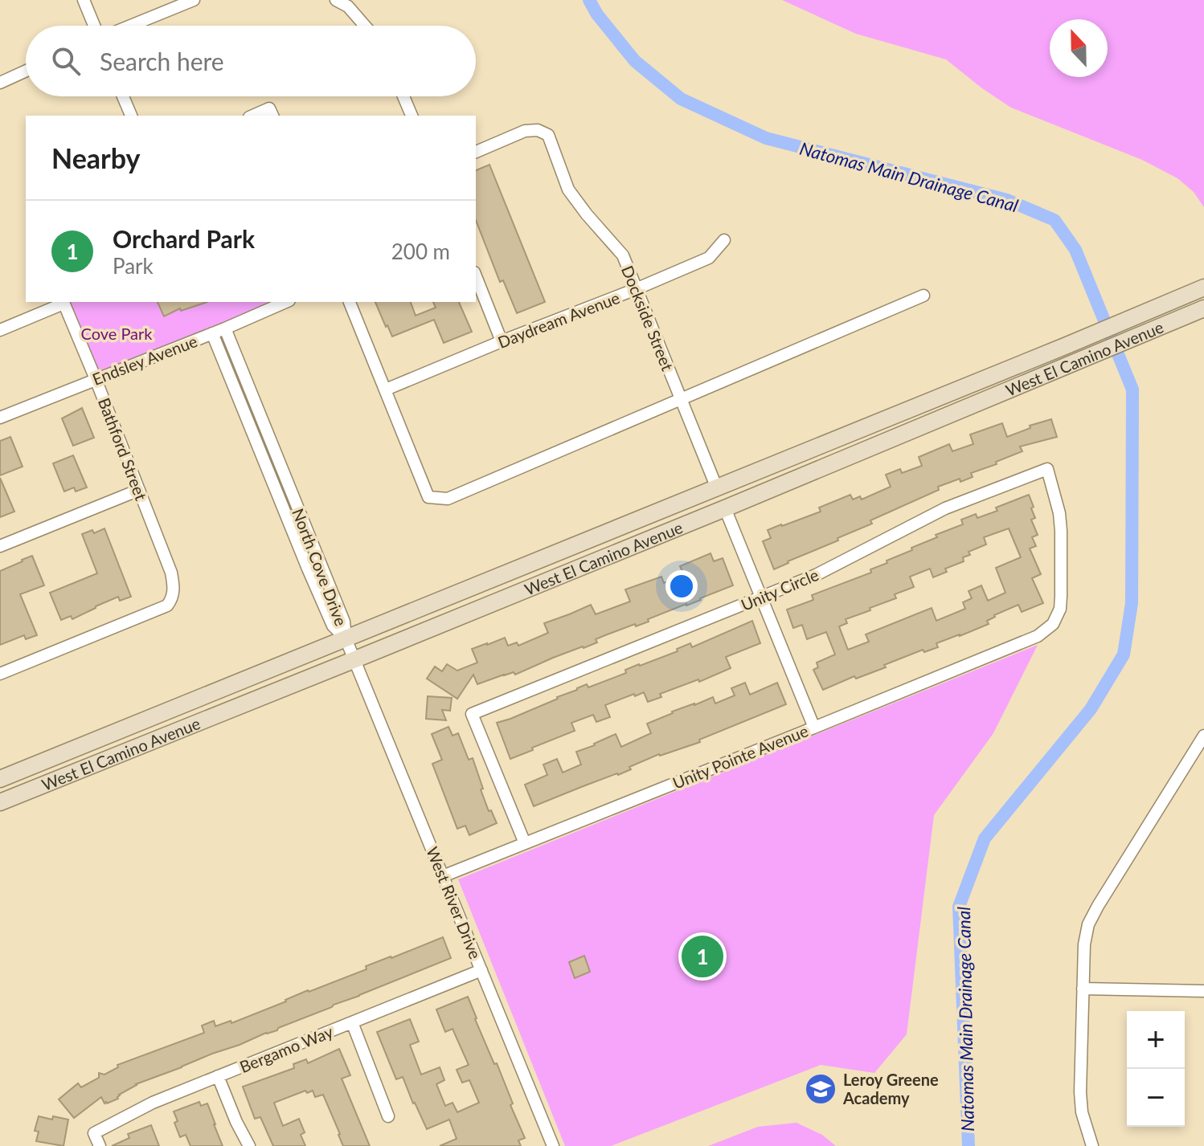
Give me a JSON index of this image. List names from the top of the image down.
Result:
{
  "streets": {
    "main road": ["West El Camino Avenue"],
    "street": [
      "Dockside Street",
      "Daydream Avenue",
      "Endsley Avenue",
      "Bathford Street",
      "North Cove Drive",
      "Unity Circle",
      "Unity Pointe Avenue",
      "West River Drive",
      "Bergamo Way"
    ]
  },
  "crossings": [
    ["Dockside Street", "Daydream Avenue"],
    ["Dockside Street", "West El Camino Avenue"],
    ["West El Camino Avenue", "North Cove Drive"],
    ["West El Camino Avenue", "West River Drive"],
    ["Endsley Avenue", "Bathford Street"],
    ["Endsley Avenue", "North Cove Drive"],
    ["North Cove Drive", "West River Drive"],
    ["Unity Circle", "Unity Pointe Avenue"],
    ["Unity Pointe Avenue", "West River Drive"],
    ["West River Drive", "Bergamo Way"]
  ],
  "water": ["Natomas Main Drainage Canal"],
  "parks": ["Cove Park"],
  "places": {
    "school or university": ["Leroy Greene Academy"]
  },
  "north": "top",
  "page": {
    "search": "Search here",
    "heading": "Nearby",
    "list": [
      {
        "mark": "1",
        "name": "Orchard Park",
        "note": "Park",
        "value": "200 m"
      }
    ],
    "pins": "1",
    "map_buttons": ["+", "−"]
  }
}
